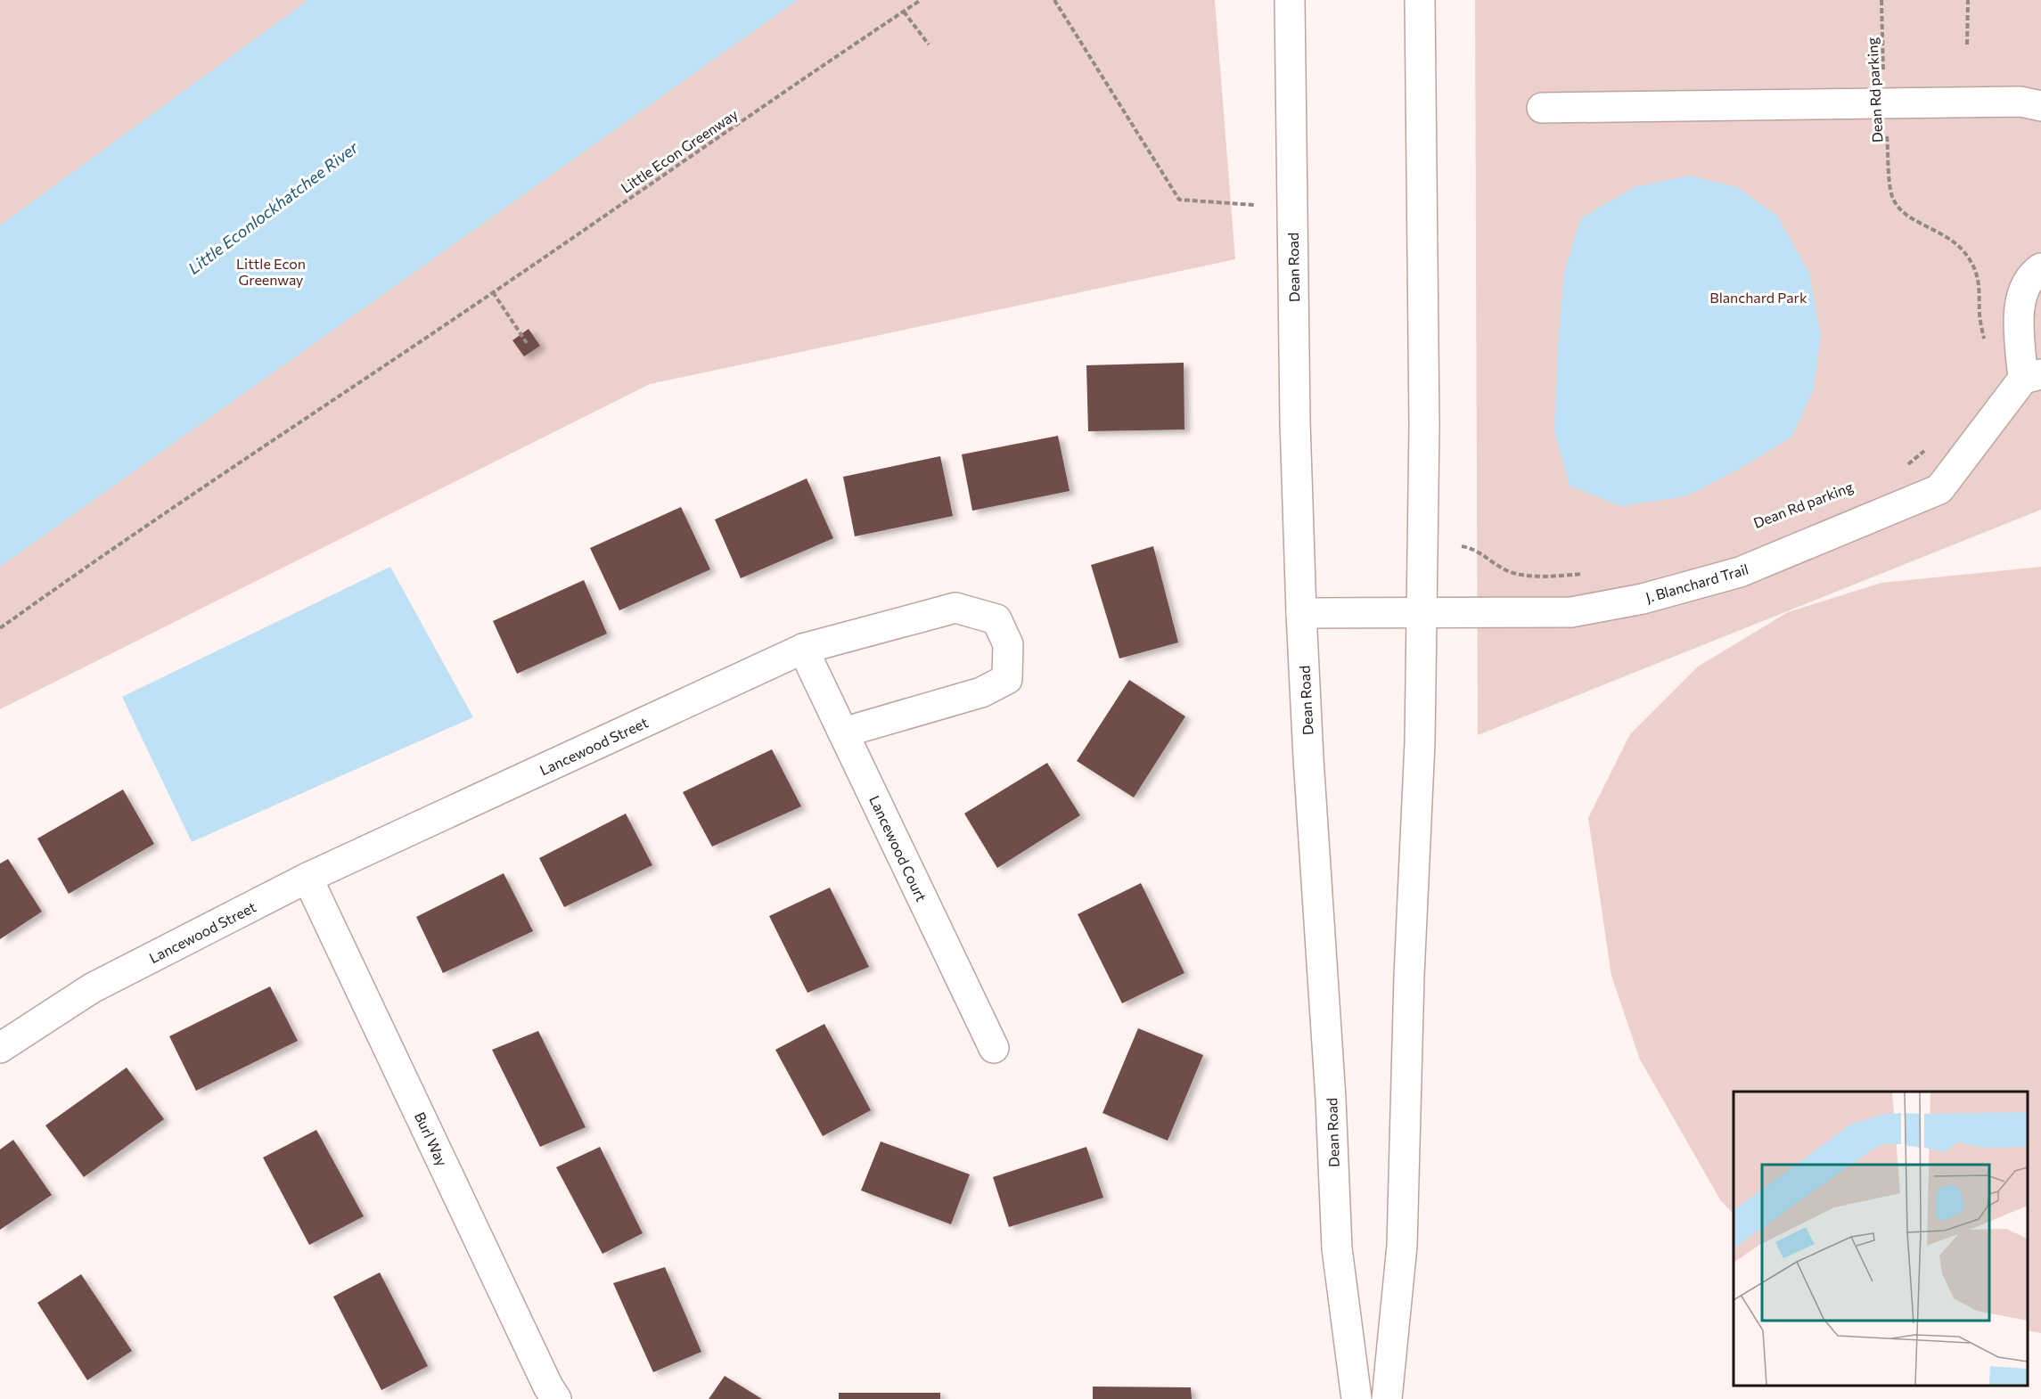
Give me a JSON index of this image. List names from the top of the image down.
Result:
{
  "streets": {
    "street": [
      "Dean Road",
      "J. Blanchard Trail",
      "Lancewood Street",
      "Lancewood Court",
      "Burl Way"
    ],
    "path": ["Dean Rd parking", "Little Econ Greenway"]
  },
  "crossings": [
    ["Dean Road", "J. Blanchard Trail"],
    ["Lancewood Street", "Lancewood Court"],
    ["Lancewood Street", "Burl Way"]
  ],
  "water": ["Little Econlockhatchee River"],
  "parks": ["Little Econ Greenway", "Blanchard Park"]
}
